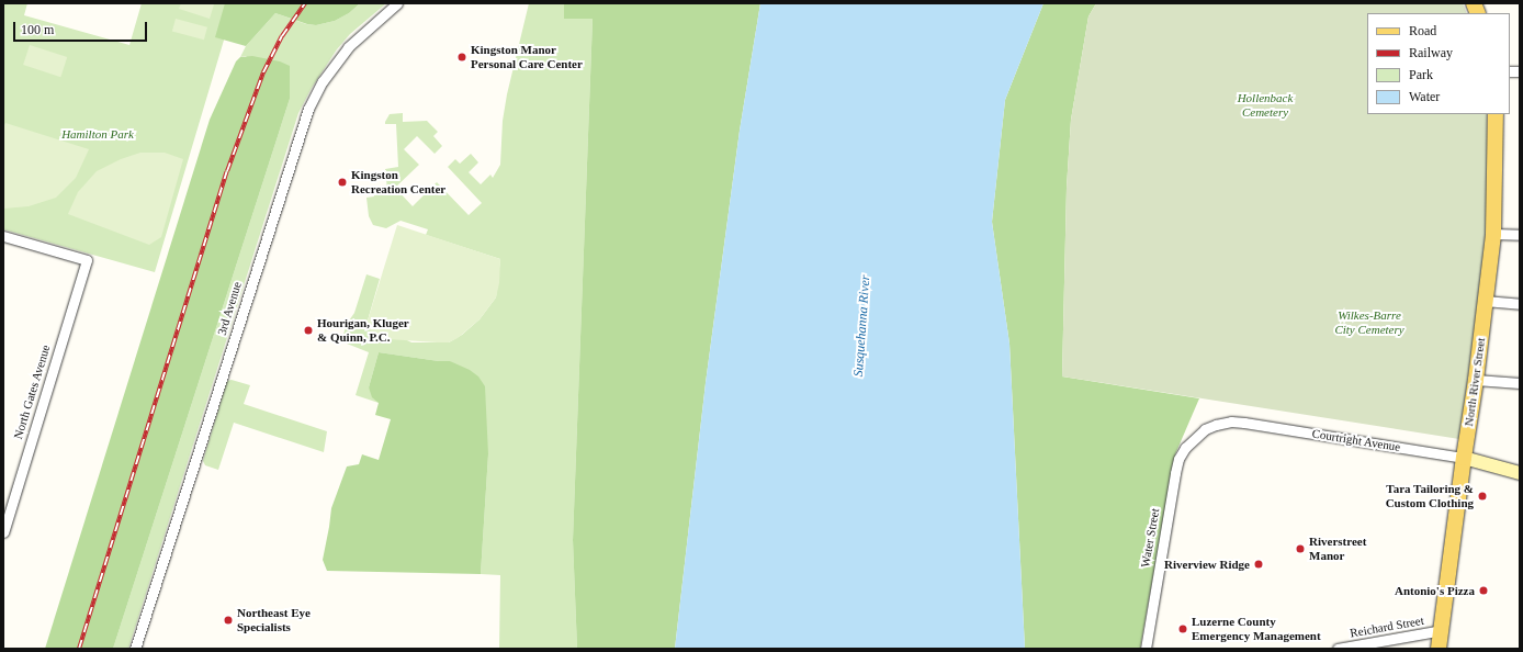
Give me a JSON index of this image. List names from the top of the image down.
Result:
{
  "streets": {
    "main road": ["North River Street", "Courtright Avenue"],
    "street": [
      "3rd Avenue",
      "North Gates Avenue",
      "Water Street",
      "Reichard Street"
    ]
  },
  "crossings": [
    ["North River Street", "Courtright Avenue"],
    ["North River Street", "Reichard Street"],
    ["Courtright Avenue", "Water Street"]
  ],
  "water": ["Susquehanna River"],
  "parks": ["Hollenback Cemetery", "Hamilton Park", "Wilkes-Barre City Cemetery"],
  "places": [
    "Kingston Manor Personal Care Center",
    "Kingston Recreation Center",
    "Hourigan, Kluger & Quinn, P.C.",
    "Tara Tailoring & Custom Clothing",
    "Riverstreet Manor",
    "Riverview Ridge",
    "Antonio's Pizza",
    "Northeast Eye Specialists",
    "Luzerne County Emergency Management"
  ],
  "legend": [
    "Road",
    "Railway",
    "Park",
    "Water"
  ],
  "scale_bar": "100 m"
}
